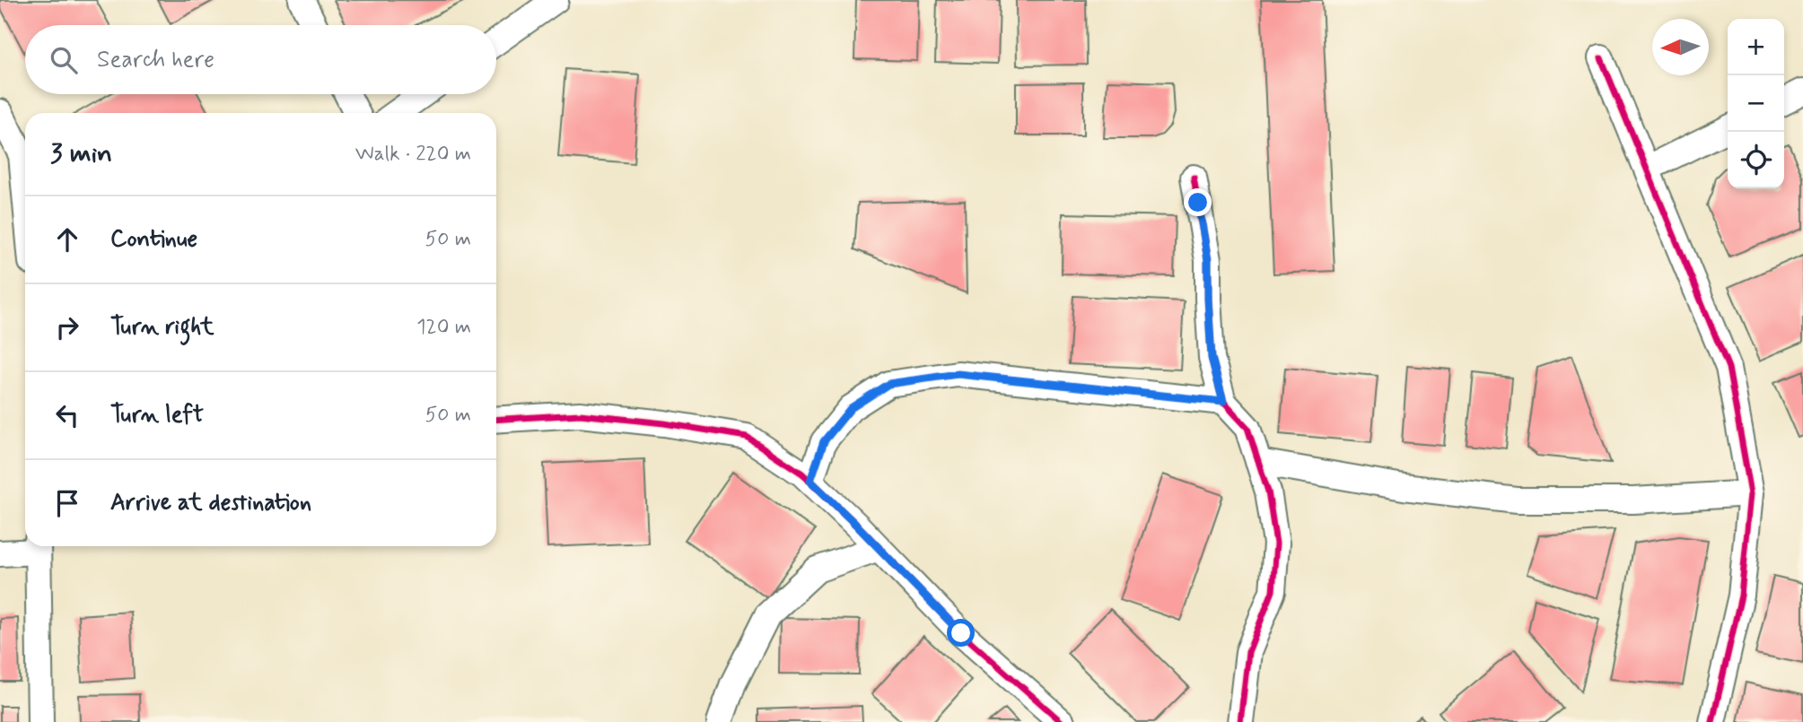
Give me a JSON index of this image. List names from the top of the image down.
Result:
{
  "north": "left",
  "page": {
    "map_buttons": ["+", "−"],
    "search": "Search here",
    "heading": ["3 min", "Walk · 220 m"],
    "list": [
      ["Continue", "50 m"],
      ["Turn right", "120 m"],
      ["Turn left", "50 m"],
      "Arrive at destination"
    ]
  }
}
